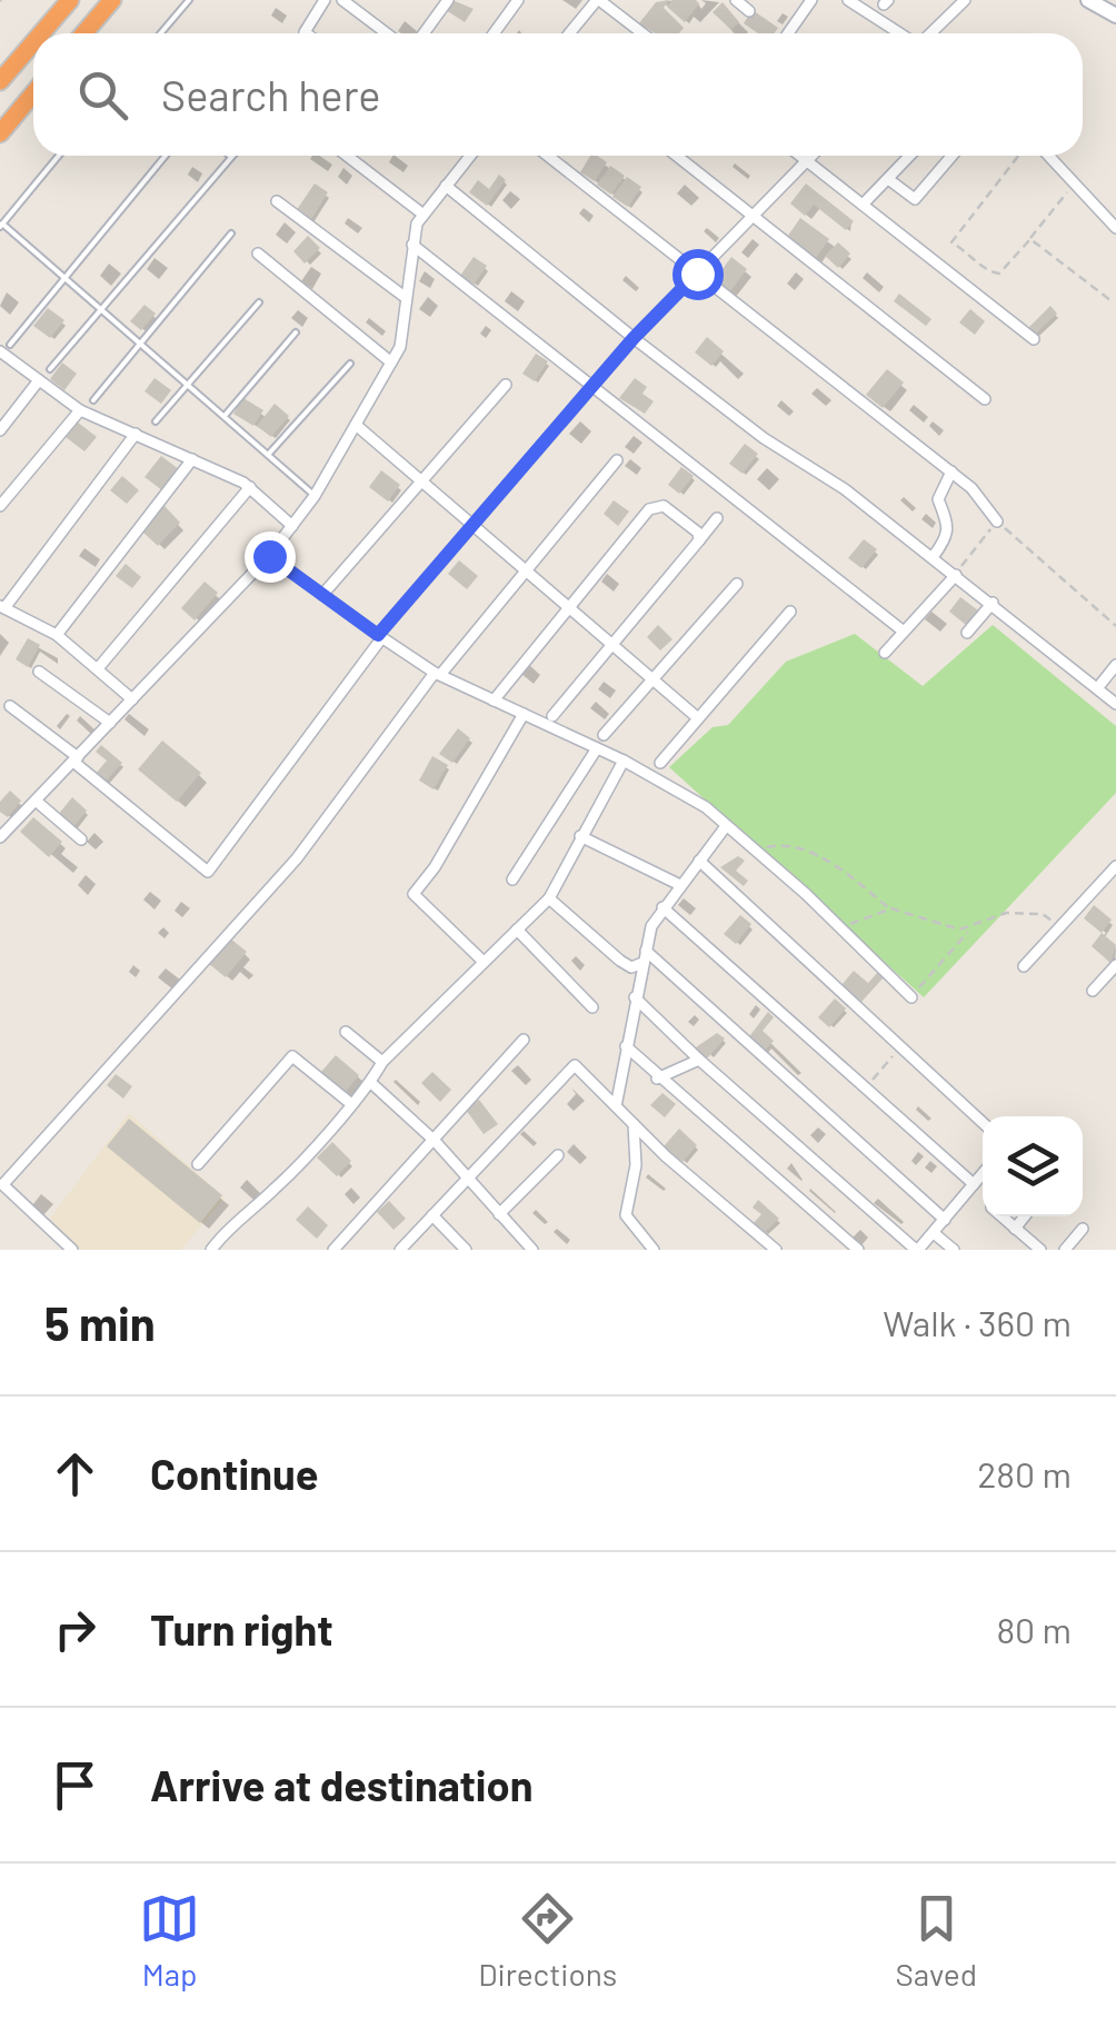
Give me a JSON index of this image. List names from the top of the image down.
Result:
{
  "page": {
    "search": "Search here",
    "heading": ["5 min", "Walk · 360 m"],
    "list": [
      ["Continue", "280 m"],
      ["Turn right", "80 m"],
      "Arrive at destination"
    ],
    "nav": ["Map", "Directions", "Saved"]
  }
}
